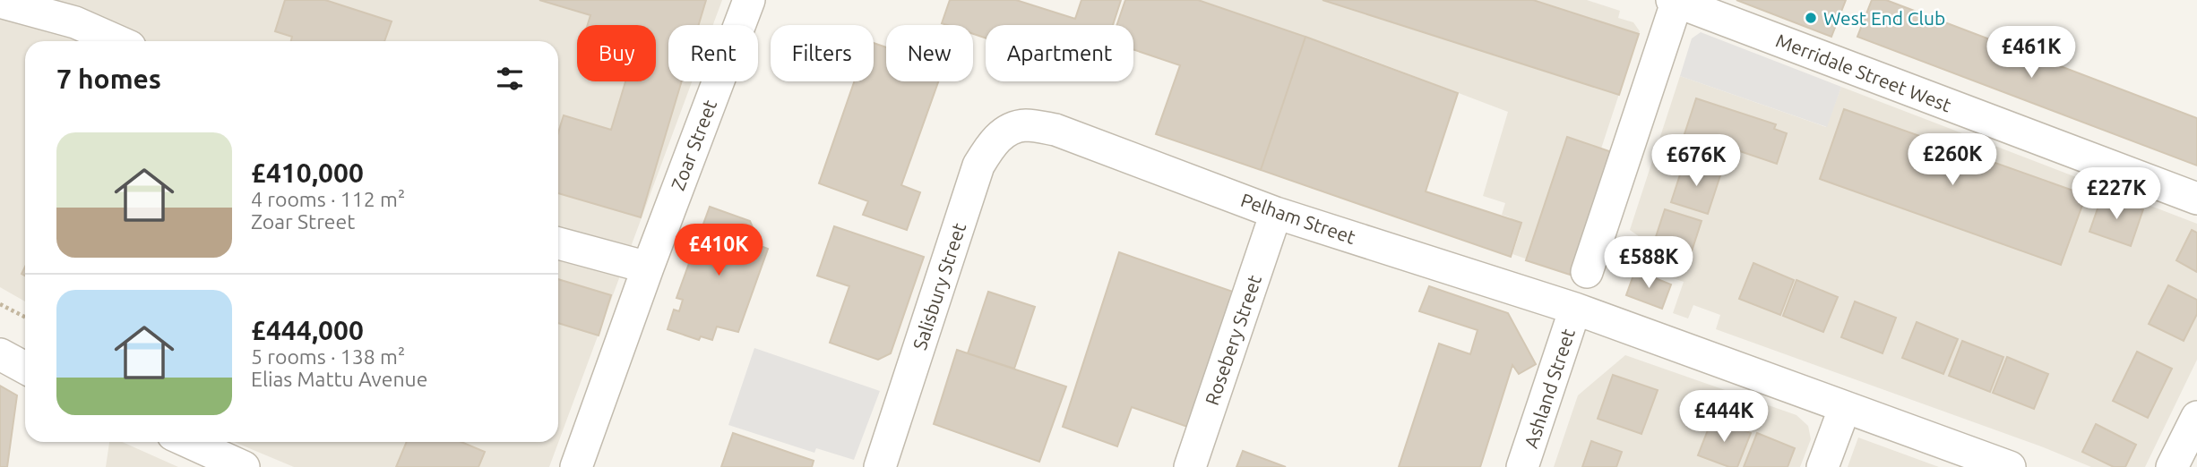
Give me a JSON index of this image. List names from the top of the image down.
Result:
{
  "streets": {
    "street": [
      "Merridale Street West",
      "Zoar Street",
      "Pelham Street",
      "Salisbury Street",
      "Rosebery Street",
      "Ashland Street"
    ]
  },
  "crossings": [
    ["Pelham Street", "Salisbury Street"],
    ["Pelham Street", "Rosebery Street"],
    ["Pelham Street", "Ashland Street"]
  ],
  "places": ["West End Club"],
  "page": {
    "chip": [
      "Buy",
      "Rent",
      "Filters",
      "New",
      "Apartment"
    ],
    "price": [
      "£461K",
      "£260K",
      "£676K",
      "£227K",
      "£410K",
      "£588K",
      "£444K"
    ],
    "heading": "7 homes",
    "list": [
      {
        "name": "£410,000",
        "note": "4 rooms · 112 m² · Zoar Street"
      },
      {
        "name": "£444,000",
        "note": "5 rooms · 138 m² · Elias Mattu Avenue"
      }
    ]
  }
}
